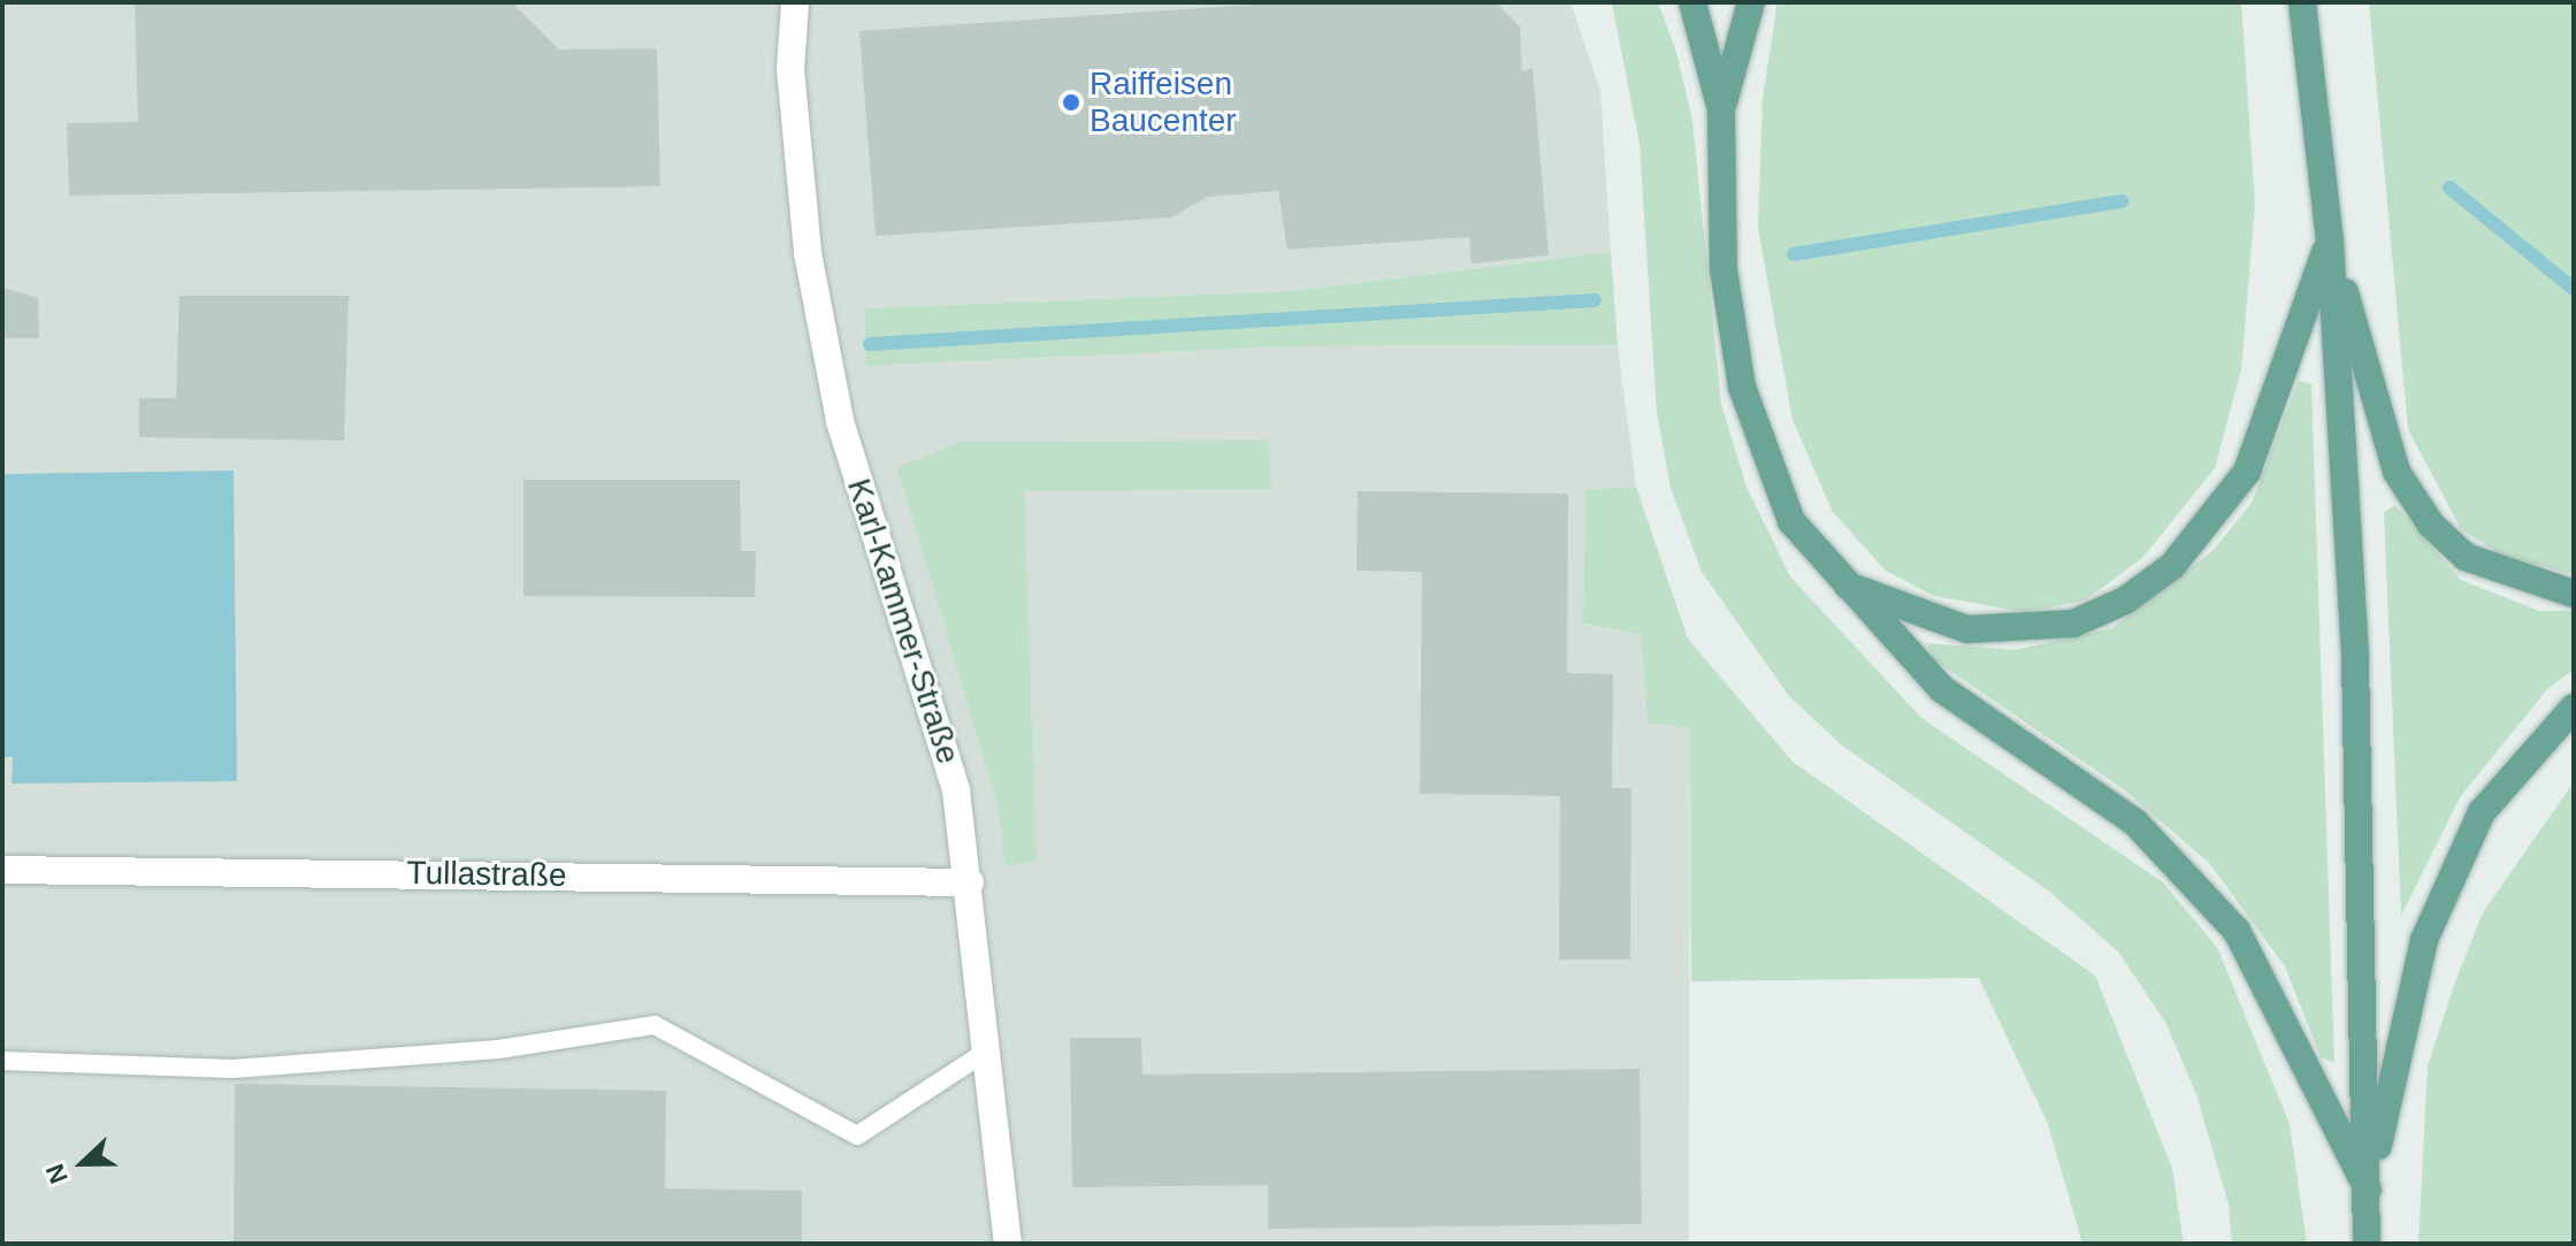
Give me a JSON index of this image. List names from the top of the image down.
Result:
{
  "streets": {
    "street": ["Karl-Kammer-Straße", "Tullastraße"]
  },
  "crossings": [
    ["Karl-Kammer-Straße", "Tullastraße"]
  ],
  "places": ["Raiffeisen Baucenter"],
  "north": "left"
}
